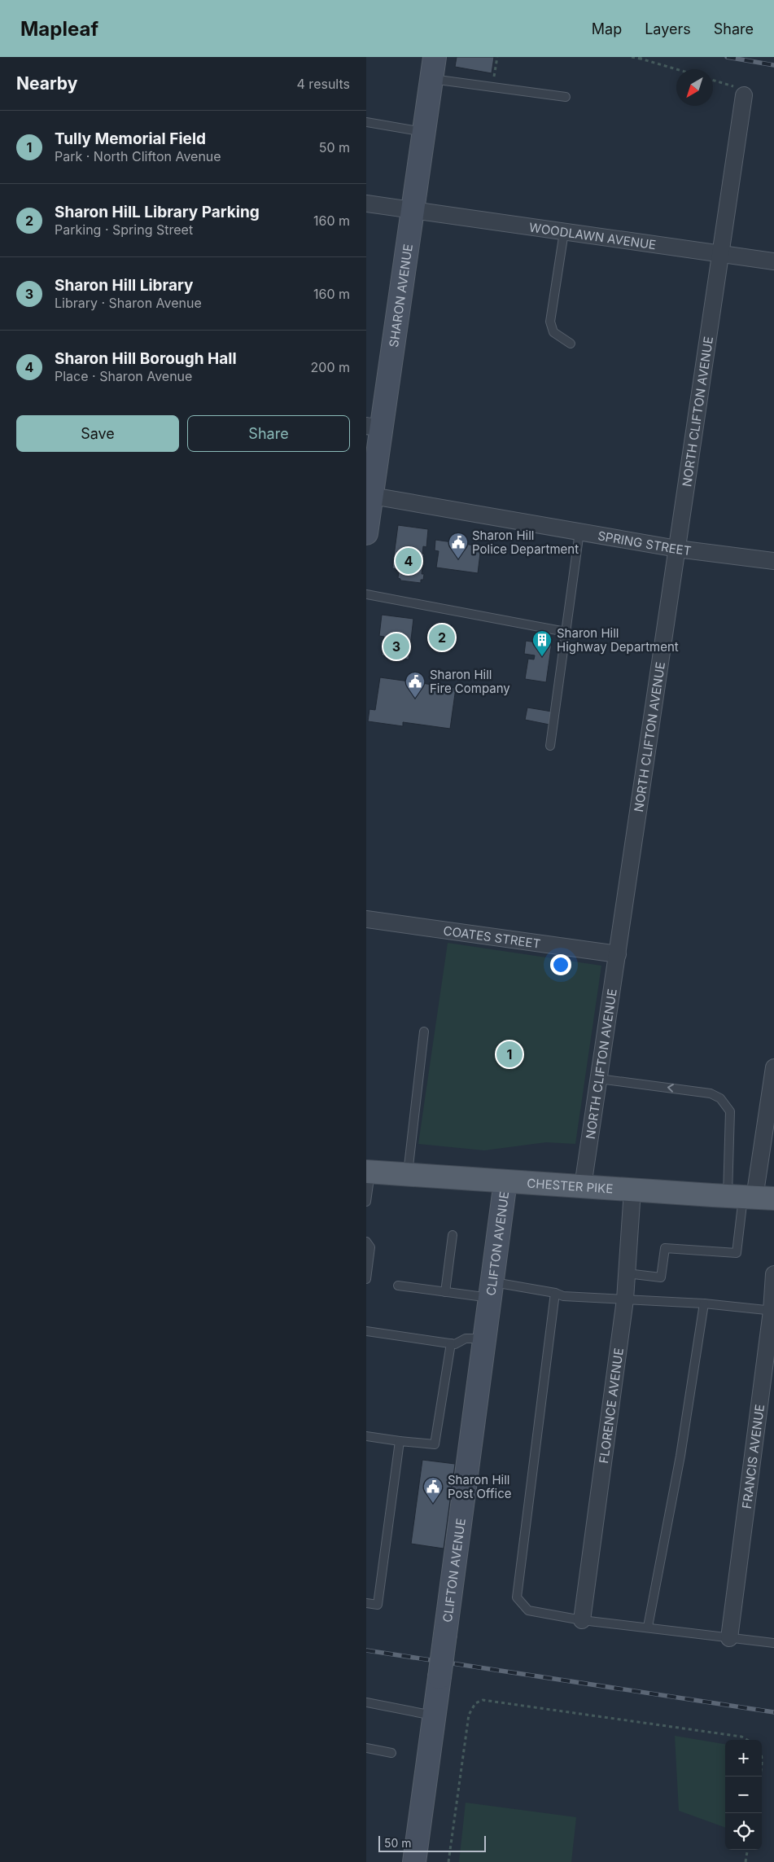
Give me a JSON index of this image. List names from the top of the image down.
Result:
{
  "streets": {
    "main road": ["CHESTER PIKE"],
    "street": [
      "WOODLAWN AVENUE",
      "SHARON AVENUE",
      "NORTH CLIFTON AVENUE",
      "SPRING STREET",
      "COATES STREET",
      "CLIFTON AVENUE",
      "FLORENCE AVENUE",
      "FRANCIS AVENUE"
    ]
  },
  "crossings": [
    ["WOODLAWN AVENUE", "SHARON AVENUE"],
    ["WOODLAWN AVENUE", "NORTH CLIFTON AVENUE"],
    ["SHARON AVENUE", "SPRING STREET"],
    ["NORTH CLIFTON AVENUE", "SPRING STREET"],
    ["NORTH CLIFTON AVENUE", "COATES STREET"],
    ["NORTH CLIFTON AVENUE", "CHESTER PIKE"],
    ["CHESTER PIKE", "CLIFTON AVENUE"],
    ["CHESTER PIKE", "FLORENCE AVENUE"]
  ],
  "places": {
    "public building": ["Sharon Hill Police Department", "Sharon Hill Fire Company", "Sharon Hill Post Office"],
    "building": ["Sharon Hill Highway Department"]
  },
  "scale_bar": "50 m",
  "north": "bottom left",
  "page": {
    "header": "Mapleaf",
    "nav": ["Map", "Layers", "Share"],
    "heading": ["Nearby", "4 results"],
    "list": [
      {
        "mark": "1",
        "name": "Tully Memorial Field",
        "note": "Park · North Clifton Avenue",
        "value": "50 m"
      },
      {
        "mark": "2",
        "name": "Sharon HilL Library Parking",
        "note": "Parking · Spring Street",
        "value": "160 m"
      },
      {
        "mark": "3",
        "name": "Sharon Hill Library",
        "note": "Library · Sharon Avenue",
        "value": "160 m"
      },
      {
        "mark": "4",
        "name": "Sharon Hill Borough Hall",
        "note": "Place · Sharon Avenue",
        "value": "200 m"
      }
    ],
    "buttons": ["Save", "Share"],
    "pins": [
      "4",
      "2",
      "3",
      "1"
    ],
    "map_buttons": ["+", "−"],
    "scale": "50 m"
  }
}
